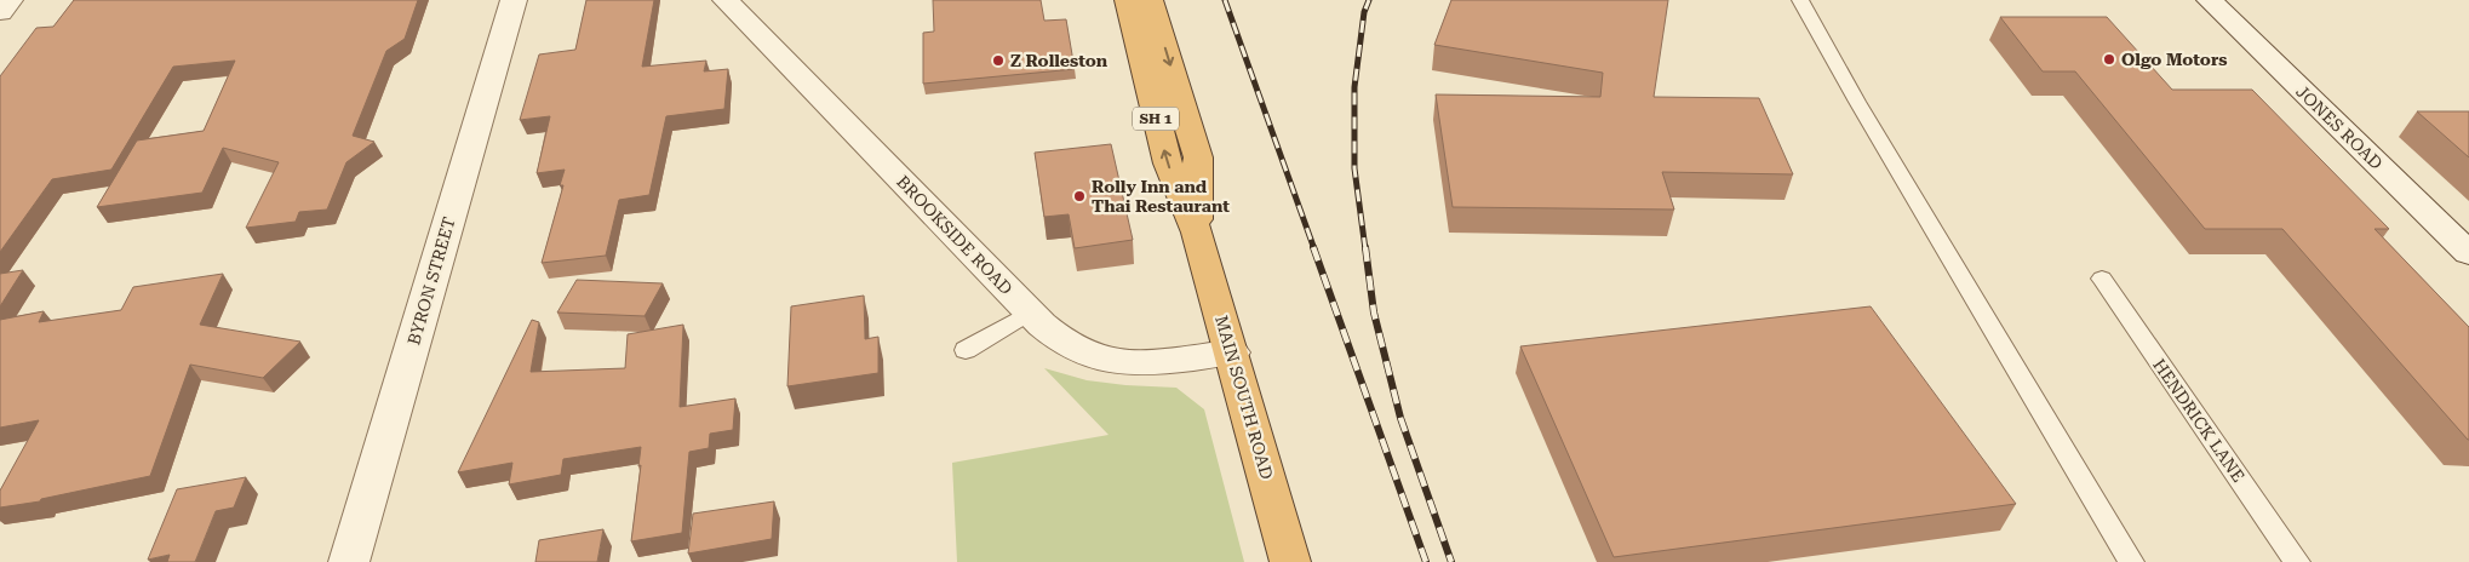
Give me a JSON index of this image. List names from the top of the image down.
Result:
{
  "streets": {
    "highway": ["SH 1", "MAIN SOUTH ROAD"],
    "street": ["JONES ROAD", "BROOKSIDE ROAD", "BYRON STREET"],
    "lane": ["HENDRICK LANE"]
  },
  "crossings": [
    ["BROOKSIDE ROAD", "MAIN SOUTH ROAD"]
  ],
  "places": ["Olgo Motors", "Z Rolleston", "Rolly Inn and Thai Restaurant"]
}
